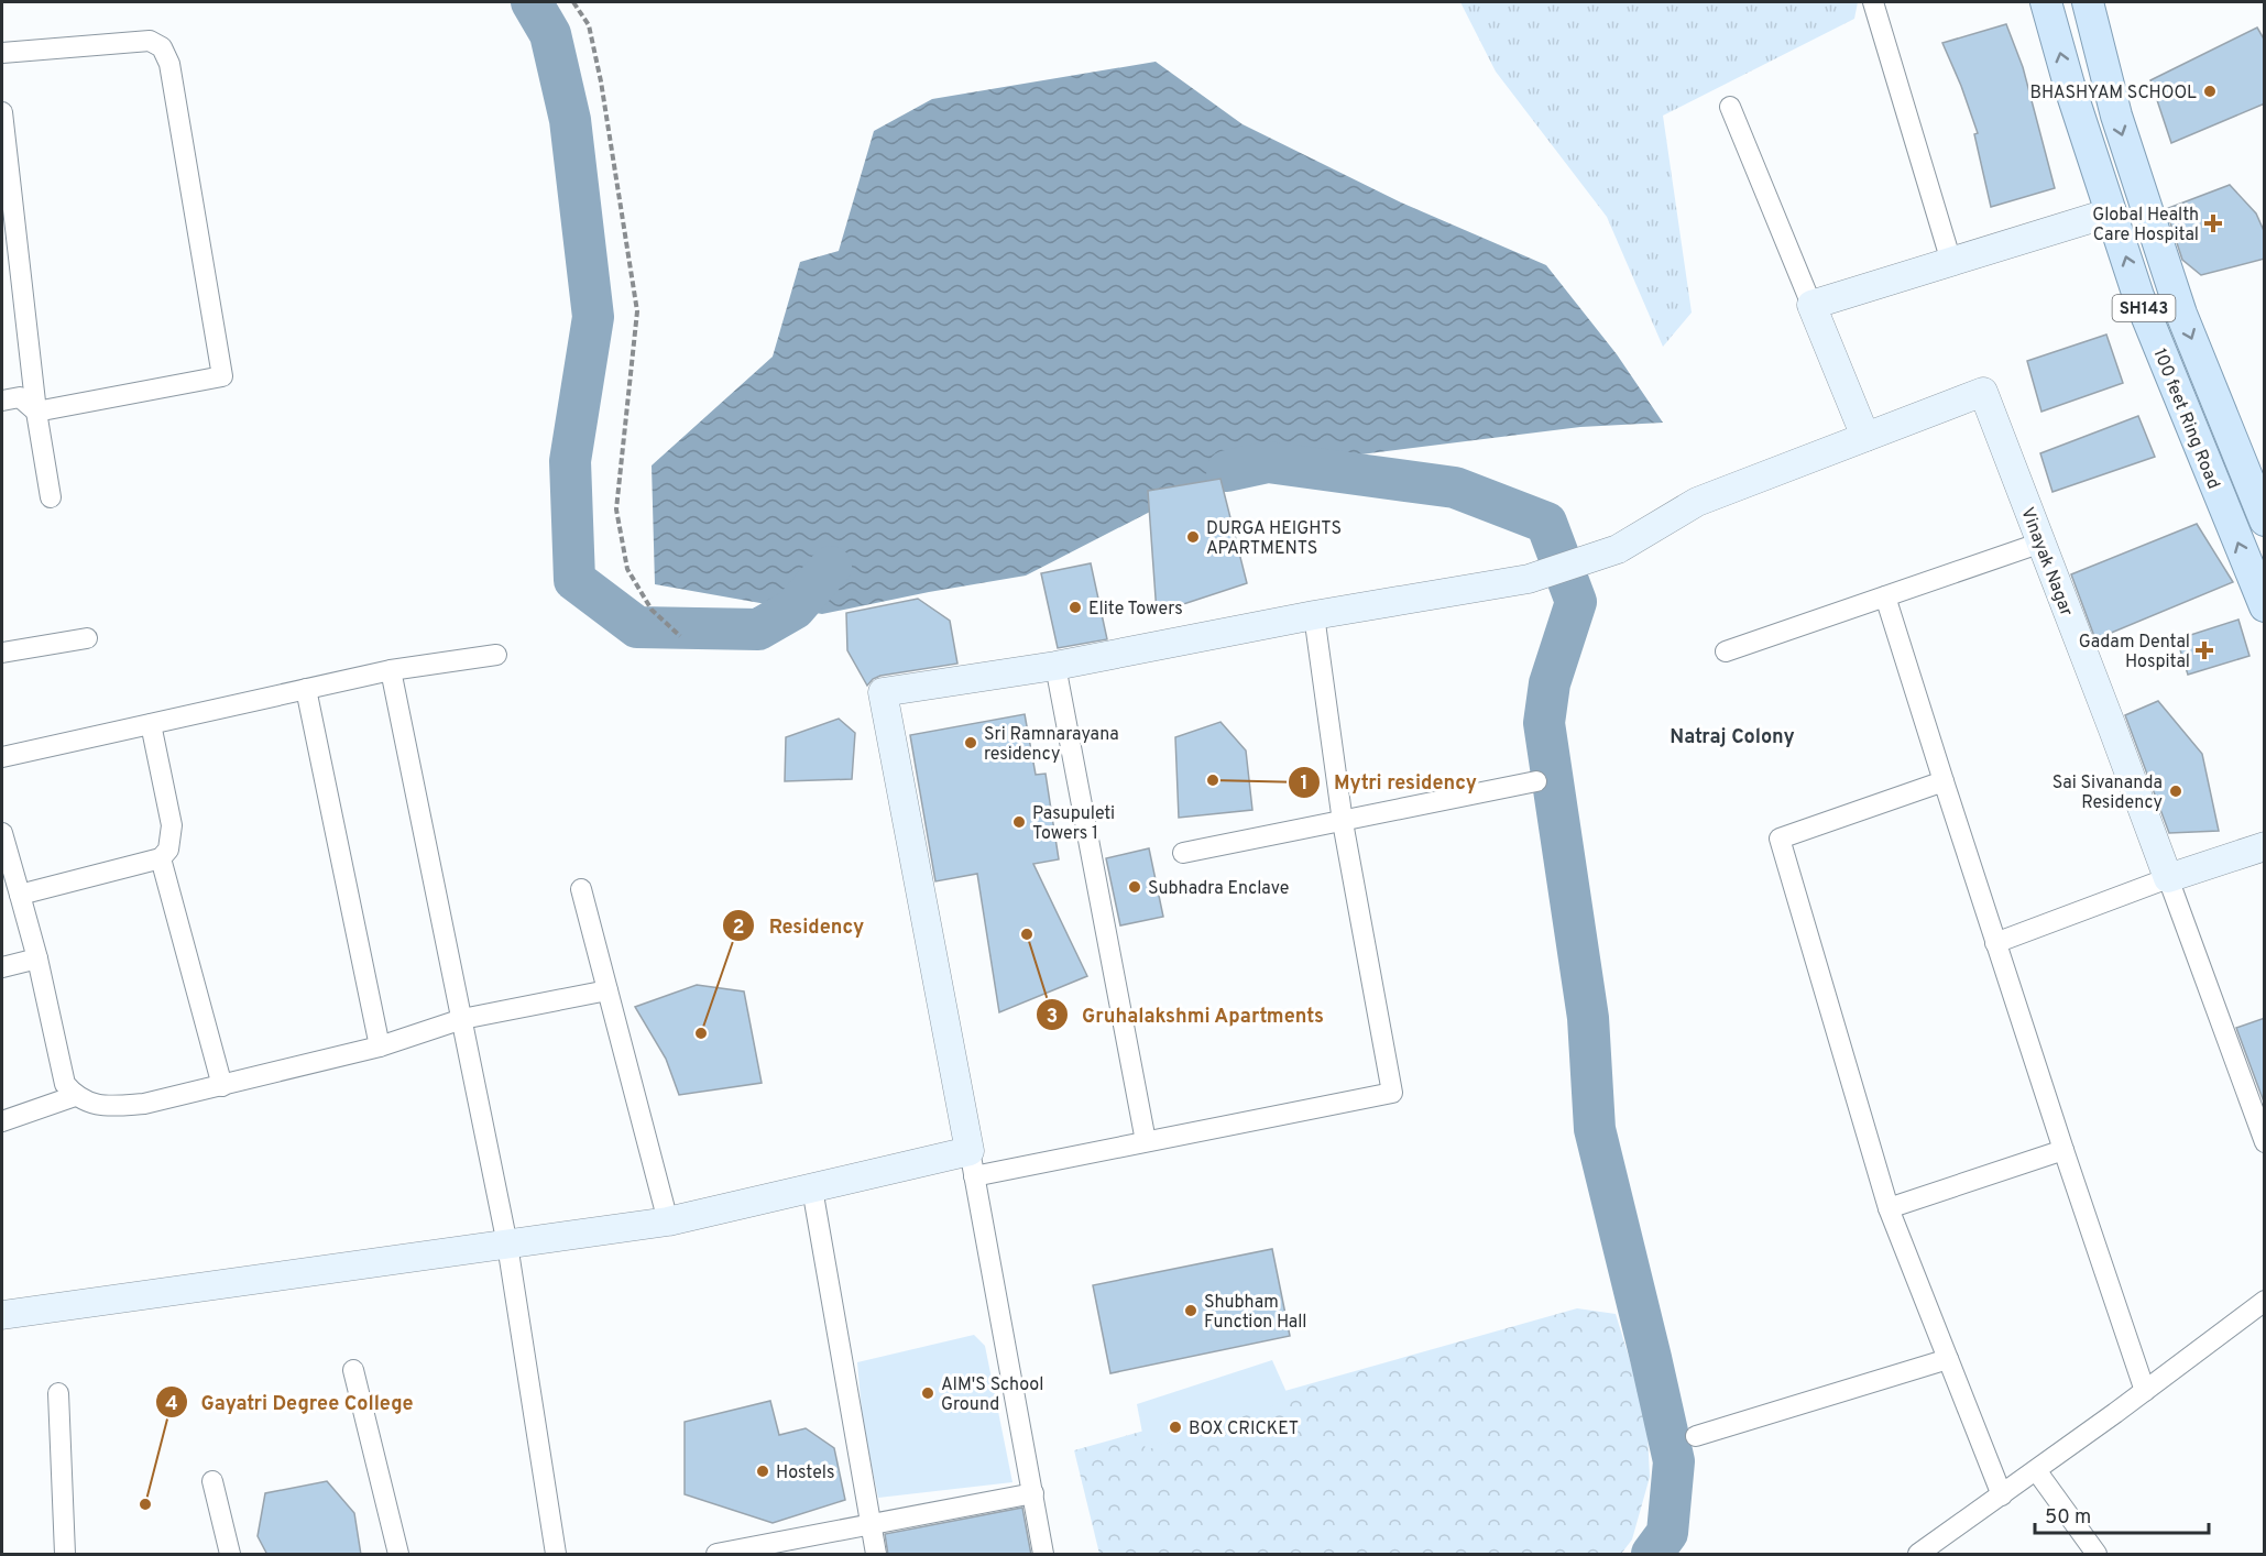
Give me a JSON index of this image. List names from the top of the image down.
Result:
{
  "streets": {
    "main road": ["SH143", "100 feet Ring Road"],
    "street": ["Vinayak Nagar"]
  },
  "districts": ["Natraj Colony"],
  "places": {
    "other": [
      "BHASHYAM SCHOOL",
      "DURGA HEIGHTS APARTMENTS",
      "Elite Towers",
      "Sri Ramnarayana residency",
      "Mytri residency",
      "Sai Sivananda Residency",
      "Pasupuleti Towers 1",
      "Subhadra Enclave",
      "Gruhalakshmi Apartments",
      "Residency",
      "Shubham Function Hall",
      "AIM'S School Ground",
      "BOX CRICKET",
      "Hostels",
      "Gayatri Degree College"
    ],
    "health": ["Global Health Care Hospital", "Gadam Dental Hospital"]
  },
  "scale_bar": "50 m"
}
